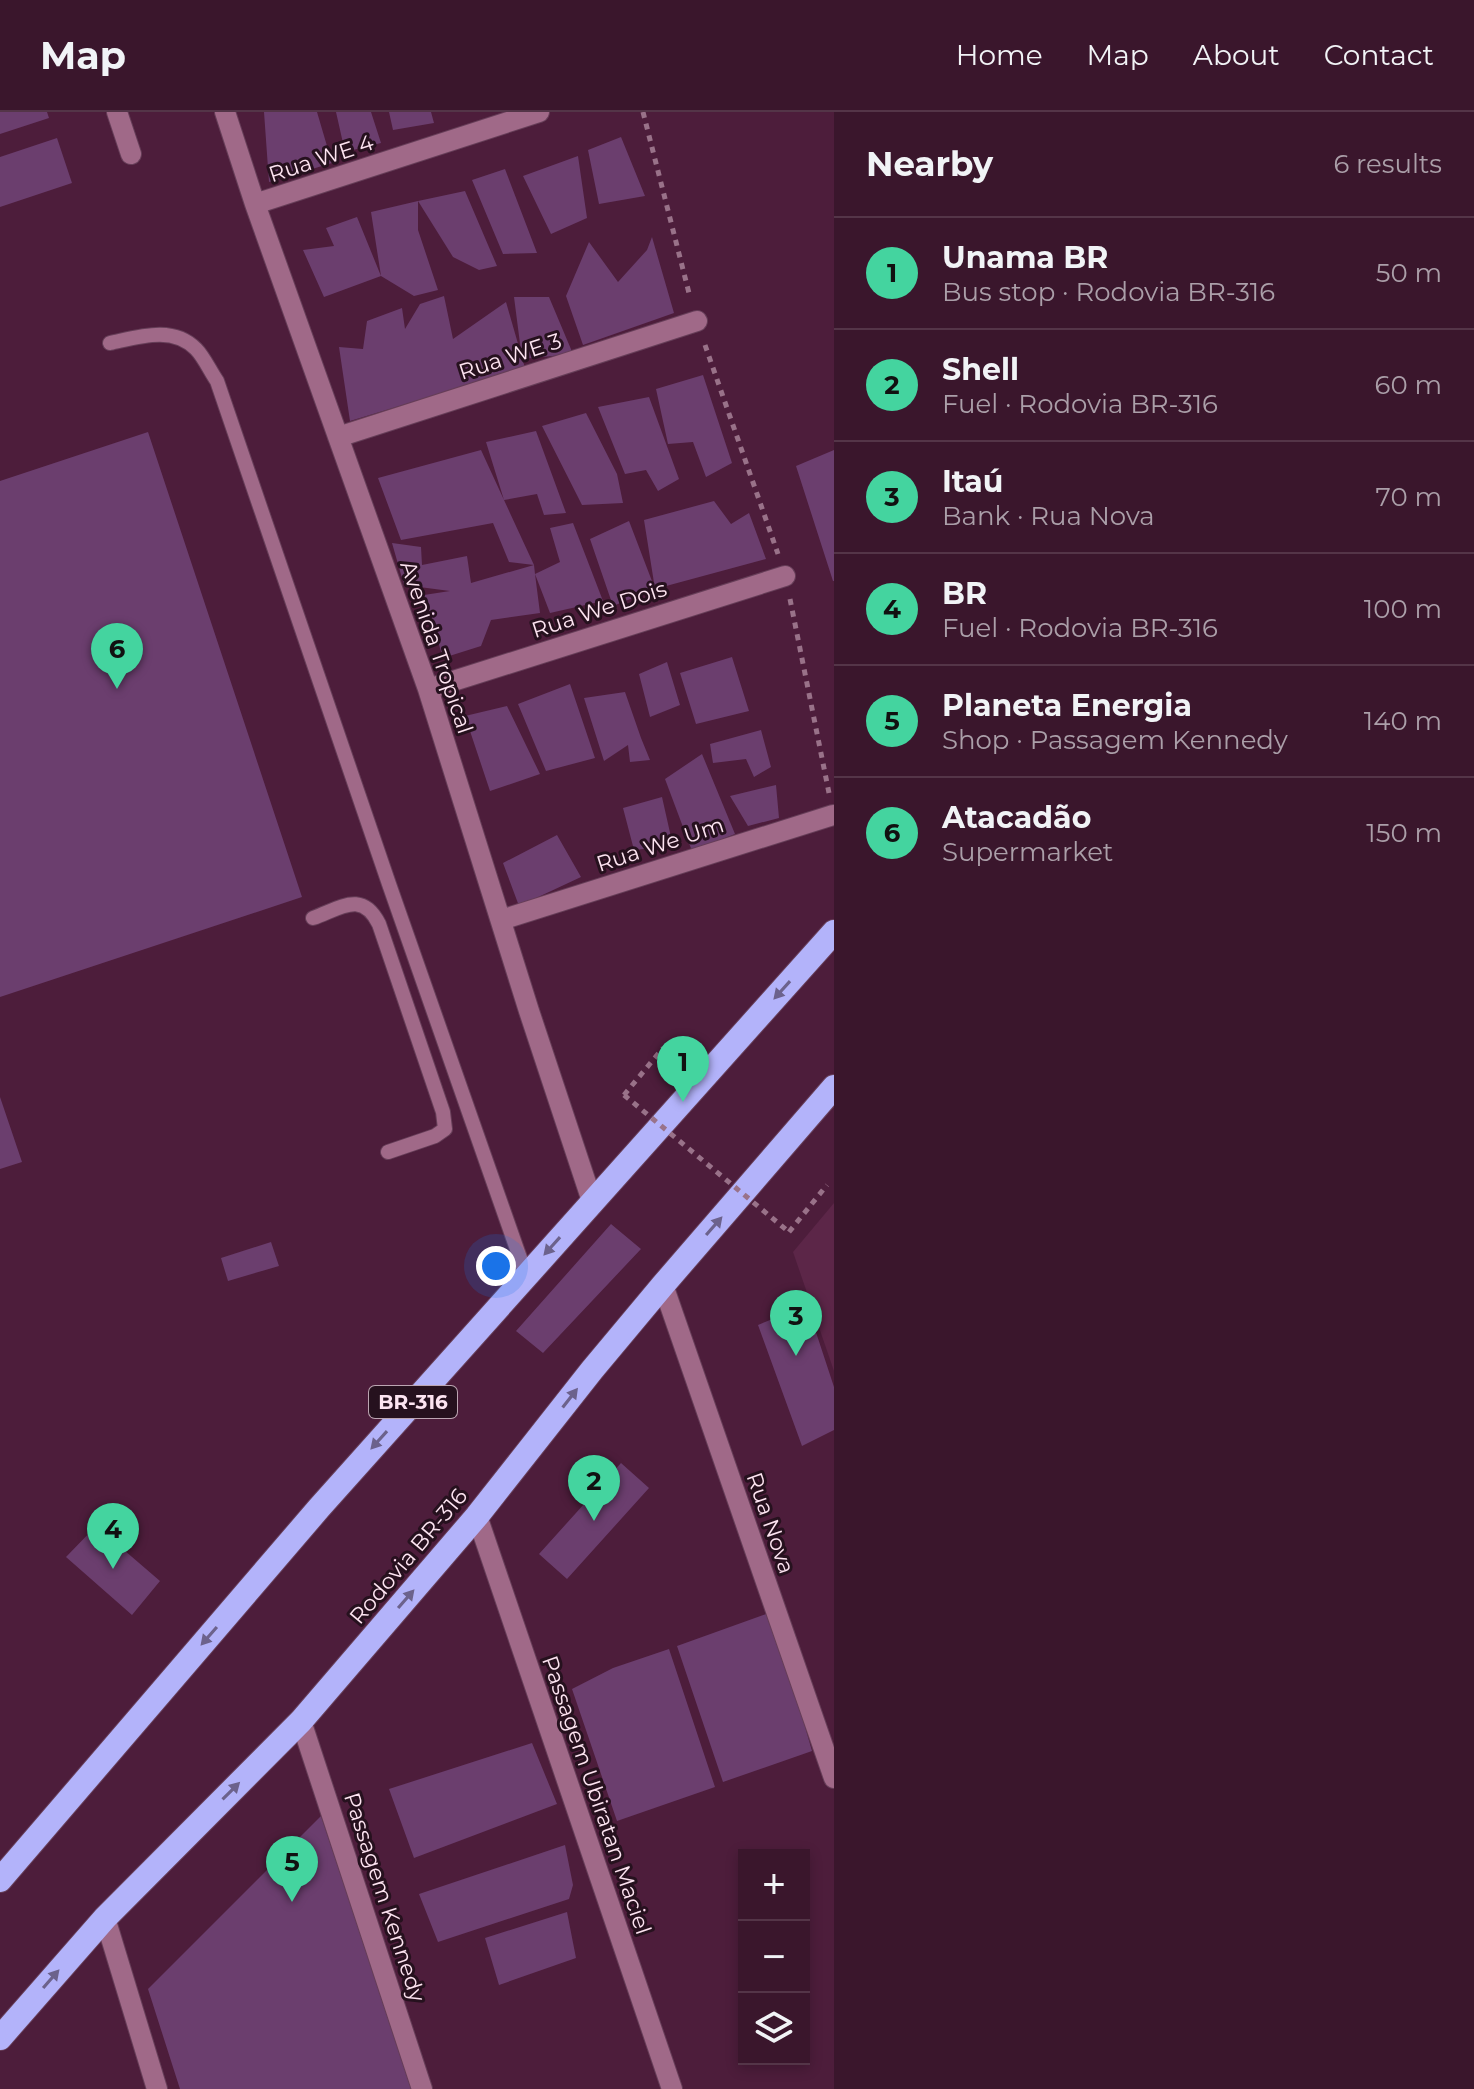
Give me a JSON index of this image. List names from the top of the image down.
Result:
{
  "streets": {
    "highway": ["BR-316", "Rodovia BR-316"],
    "street": [
      "Rua WE 4",
      "Rua WE 3",
      "Rua We Dois",
      "Avenida Tropical",
      "Rua We Um",
      "Rua Nova",
      "Passagem Ubiratan Maciel",
      "Passagem Kennedy"
    ]
  },
  "crossings": [
    ["Rua WE 4", "Avenida Tropical"],
    ["Rua WE 3", "Avenida Tropical"],
    ["Rua We Dois", "Avenida Tropical"],
    ["Avenida Tropical", "Rua We Um"],
    ["Avenida Tropical", "BR-316"],
    ["Rua Nova", "Rodovia BR-316"],
    ["Rodovia BR-316", "Passagem Ubiratan Maciel"],
    ["Rodovia BR-316", "Passagem Kennedy"]
  ],
  "page": {
    "header": "Map",
    "nav": [
      "Home",
      "Map",
      "About",
      "Contact"
    ],
    "heading": ["Nearby", "6 results"],
    "list": [
      {
        "mark": "1",
        "name": "Unama BR",
        "note": "Bus stop · Rodovia BR-316",
        "value": "50 m"
      },
      {
        "mark": "2",
        "name": "Shell",
        "note": "Fuel · Rodovia BR-316",
        "value": "60 m"
      },
      {
        "mark": "3",
        "name": "Itaú",
        "note": "Bank · Rua Nova",
        "value": "70 m"
      },
      {
        "mark": "4",
        "name": "BR",
        "note": "Fuel · Rodovia BR-316",
        "value": "100 m"
      },
      {
        "mark": "5",
        "name": "Planeta Energia",
        "note": "Shop · Passagem Kennedy",
        "value": "140 m"
      },
      {
        "mark": "6",
        "name": "Atacadão",
        "note": "Supermarket",
        "value": "150 m"
      }
    ],
    "pins": [
      "6",
      "1",
      "3",
      "2",
      "4",
      "5"
    ],
    "map_buttons": ["+", "−"]
  }
}
